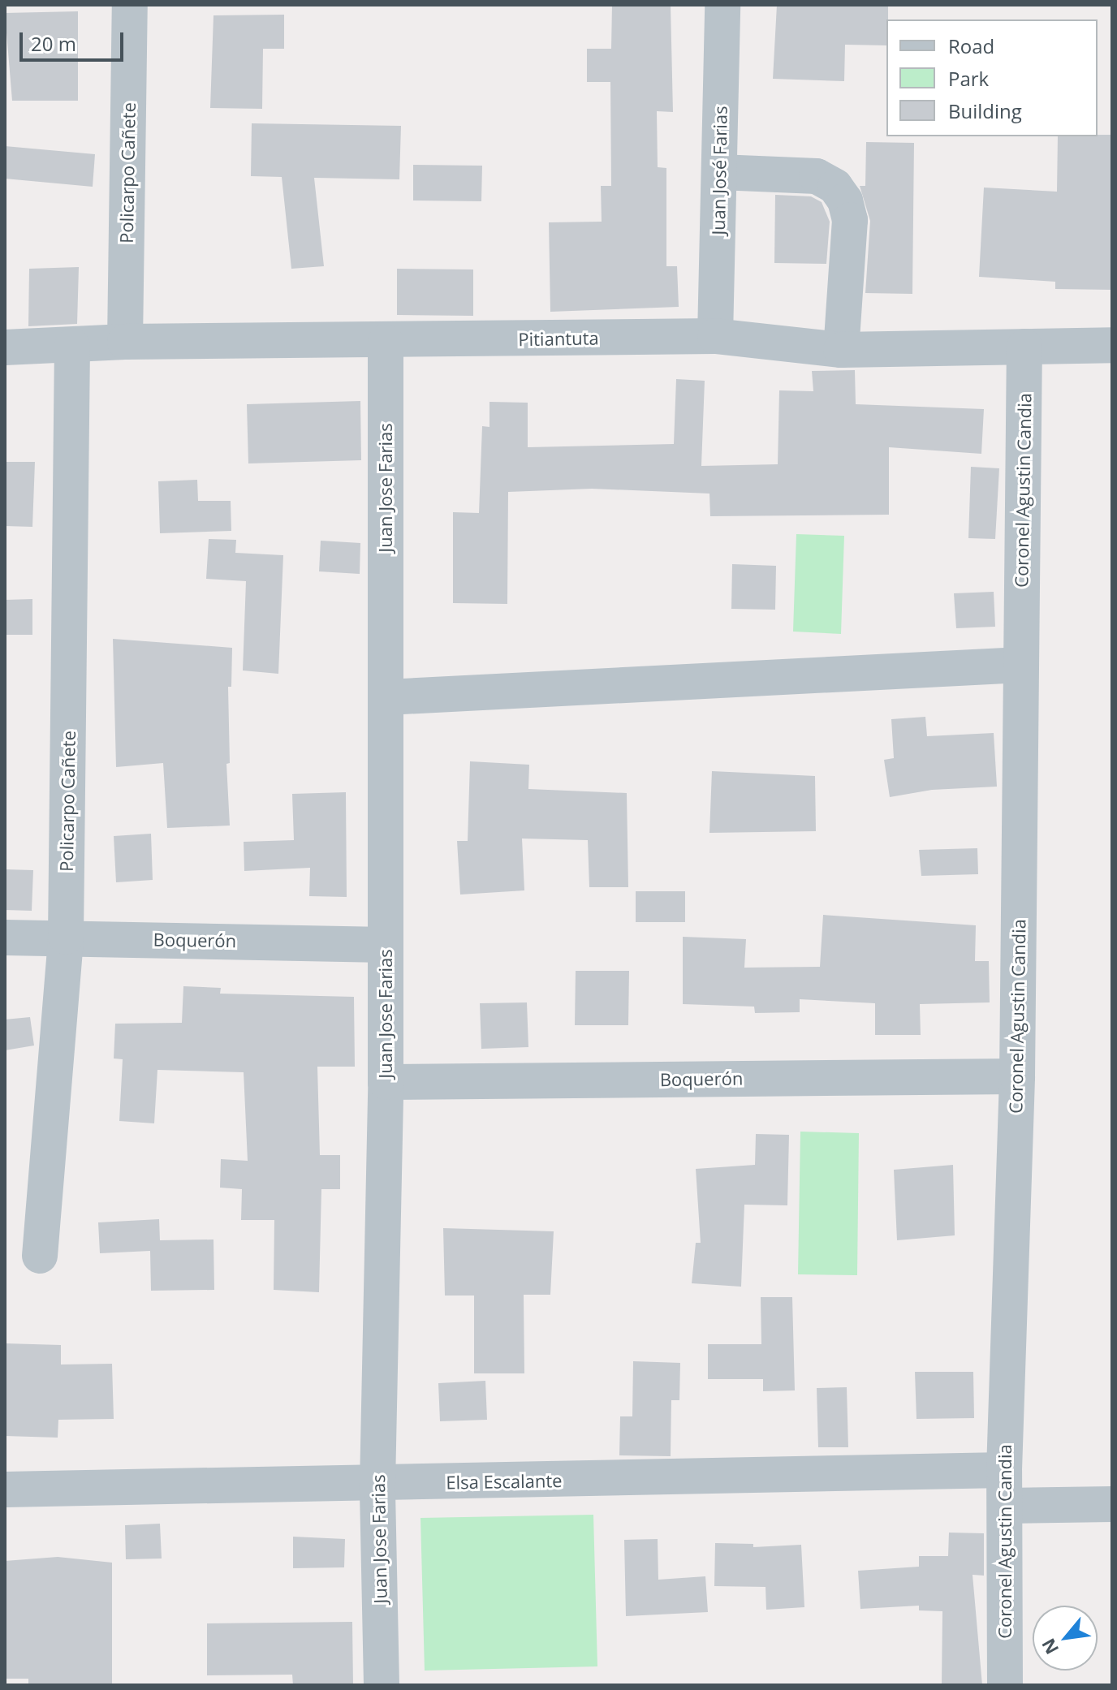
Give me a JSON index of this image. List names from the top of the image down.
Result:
{
  "streets": {
    "street": [
      "Juan José Farias",
      "Policarpo Cañete",
      "Pitiantuta",
      "Juan Jose Farias",
      "Coronel Agustin Candia",
      "Boquerón",
      "Elsa Escalante"
    ]
  },
  "crossings": [
    ["Juan José Farias", "Pitiantuta"],
    ["Policarpo Cañete", "Pitiantuta"],
    ["Policarpo Cañete", "Boquerón"],
    ["Pitiantuta", "Juan Jose Farias"],
    ["Pitiantuta", "Coronel Agustin Candia"],
    ["Juan Jose Farias", "Boquerón"],
    ["Juan Jose Farias", "Elsa Escalante"],
    ["Coronel Agustin Candia", "Boquerón"],
    ["Coronel Agustin Candia", "Elsa Escalante"]
  ],
  "legend": ["Road", "Park", "Building"],
  "scale_bar": "20 m",
  "north": "bottom left"
}
